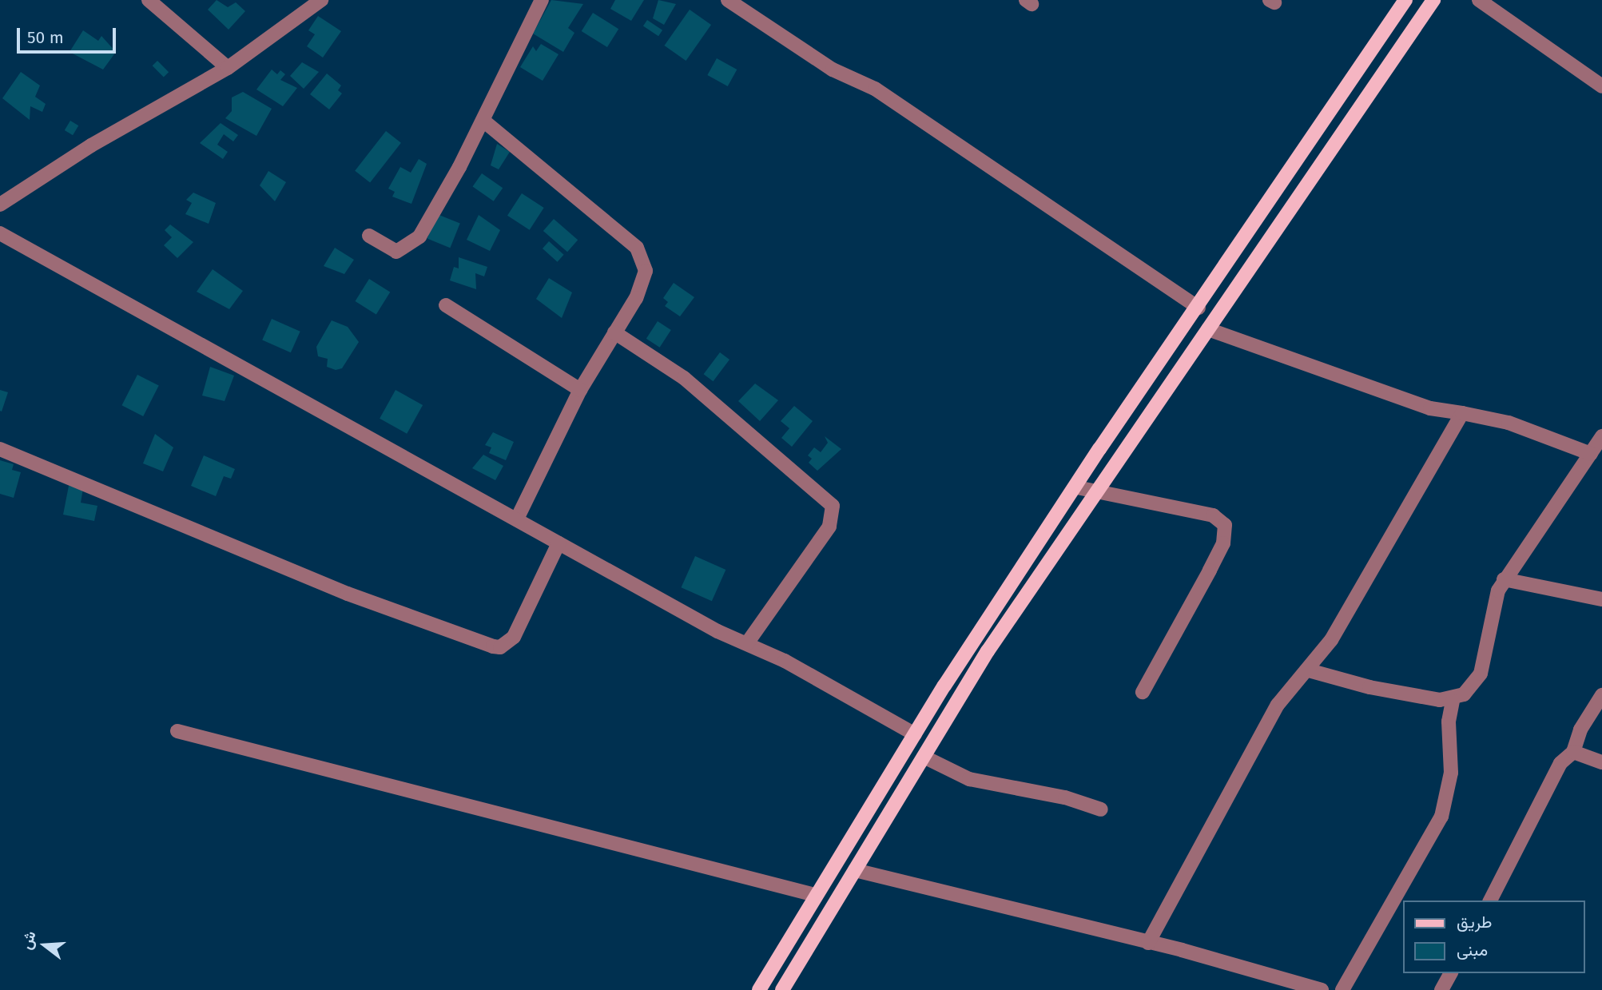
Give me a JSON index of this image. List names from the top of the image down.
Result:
{
  "legend": ["طريق", "مبنى"],
  "scale_bar": "50 m",
  "north": "left"
}
